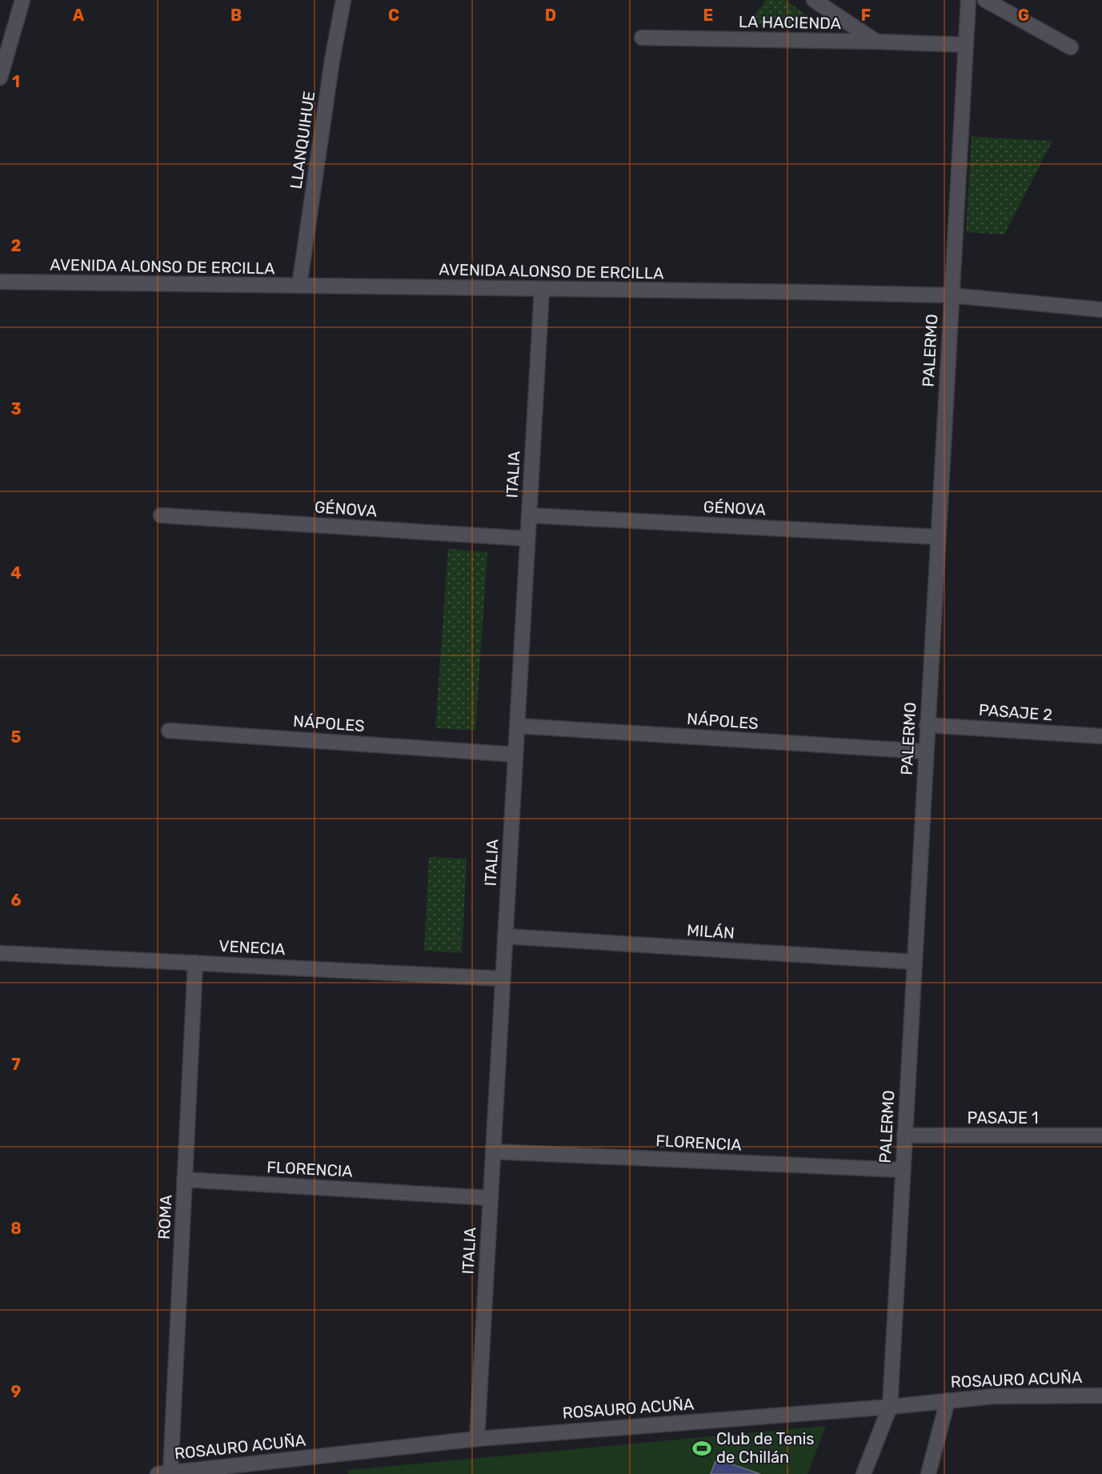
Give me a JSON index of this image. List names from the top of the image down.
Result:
{
  "streets": {
    "street": [
      "LA HACIENDA",
      "LLANQUIHUE",
      "AVENIDA ALONSO DE ERCILLA",
      "PALERMO",
      "ITALIA",
      "GÉNOVA",
      "PASAJE 2",
      "NÁPOLES",
      "MILÁN",
      "VENECIA",
      "PASAJE 1",
      "FLORENCIA",
      "ROMA",
      "ROSAURO ACUÑA"
    ]
  },
  "crossings": [
    ["LA HACIENDA", "PALERMO"],
    ["LLANQUIHUE", "AVENIDA ALONSO DE ERCILLA"],
    ["AVENIDA ALONSO DE ERCILLA", "PALERMO"],
    ["AVENIDA ALONSO DE ERCILLA", "ITALIA"],
    ["PALERMO", "GÉNOVA"],
    ["PALERMO", "PASAJE 2"],
    ["PALERMO", "NÁPOLES"],
    ["PALERMO", "MILÁN"],
    ["PALERMO", "PASAJE 1"],
    ["PALERMO", "FLORENCIA"],
    ["PALERMO", "ROSAURO ACUÑA"],
    ["ITALIA", "GÉNOVA"],
    ["ITALIA", "NÁPOLES"],
    ["ITALIA", "MILÁN"],
    ["ITALIA", "VENECIA"],
    ["ITALIA", "FLORENCIA"],
    ["ITALIA", "ROSAURO ACUÑA"],
    ["VENECIA", "ROMA"],
    ["FLORENCIA", "ROMA"],
    ["ROMA", "ROSAURO ACUÑA"]
  ],
  "places": {
    "sports": ["Club de Tenis de Chillán"]
  },
  "grid": {
    "columns": [
      "A",
      "B",
      "C",
      "D",
      "E",
      "F",
      "G"
    ],
    "rows": [
      "1",
      "2",
      "3",
      "4",
      "5",
      "6",
      "7",
      "8",
      "9"
    ]
  }
}
